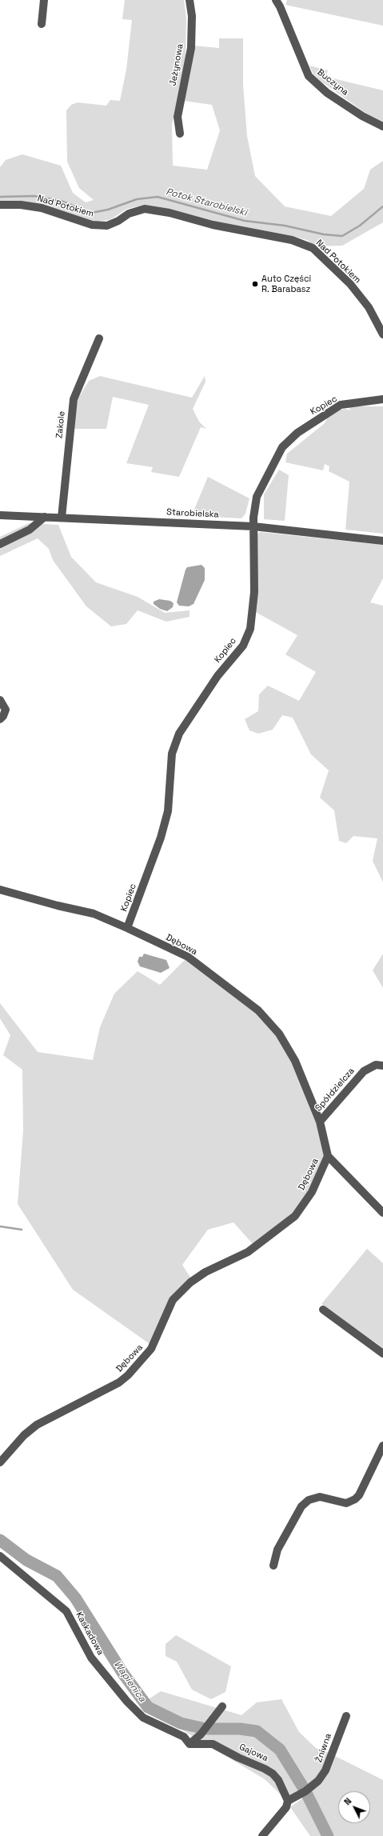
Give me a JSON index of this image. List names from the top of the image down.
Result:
{
  "streets": {
    "street": [
      "Jeżynowa",
      "Buczyna",
      "Nad Potokiem",
      "Kopiec",
      "Zakole",
      "Starobielska",
      "Dębowa",
      "Spółdzielcza",
      "Kaskadowa",
      "Żniwna",
      "Gajowa"
    ]
  },
  "crossings": [
    ["Kopiec", "Starobielska"],
    ["Kopiec", "Dębowa"],
    ["Zakole", "Starobielska"],
    ["Dębowa", "Spółdzielcza"],
    ["Kaskadowa", "Gajowa"],
    ["Żniwna", "Gajowa"]
  ],
  "water": ["Potok Starobielski", "Wapienica"],
  "places": ["Auto Części R. Barabasz"],
  "north": "top left"
}
